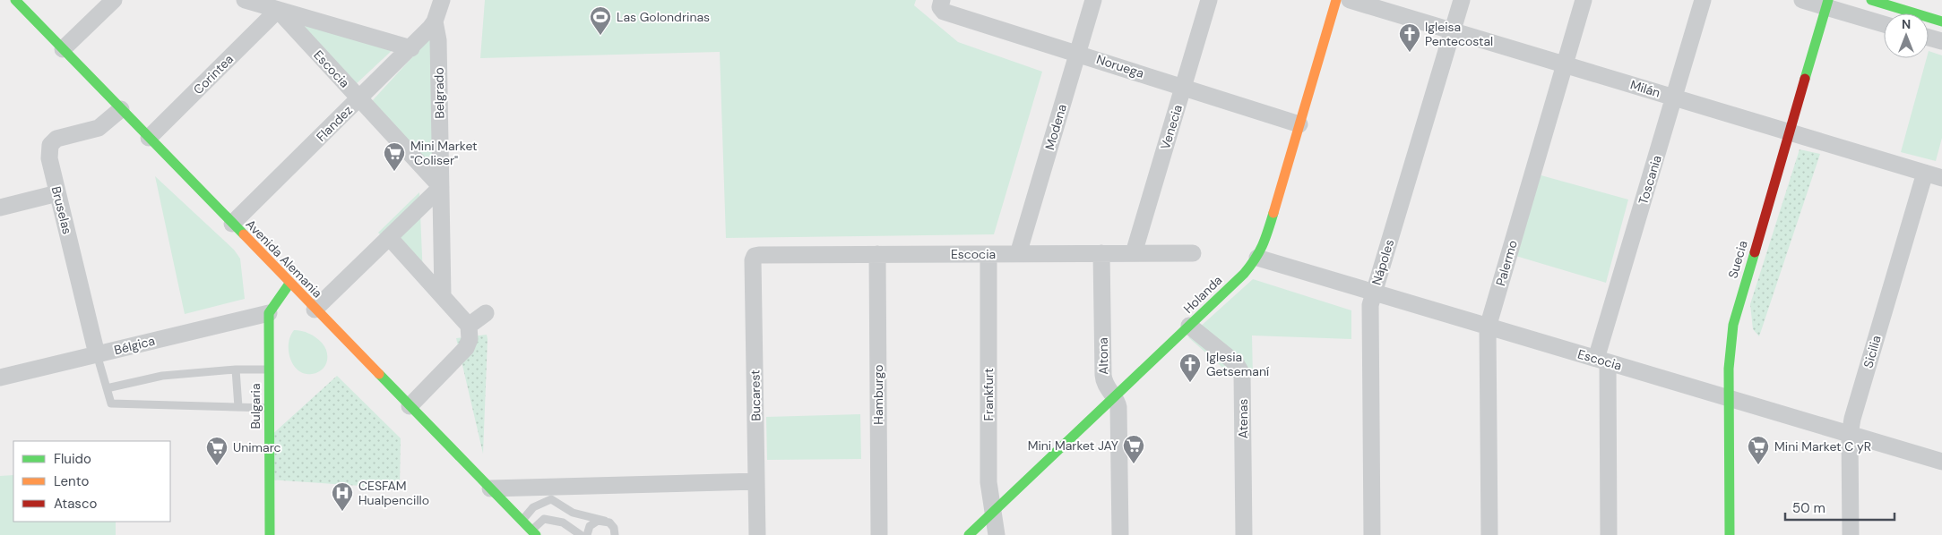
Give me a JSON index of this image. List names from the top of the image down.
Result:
{
  "streets": {
    "street": [
      "Noruega",
      "Escocia",
      "Corintea",
      "Milán",
      "Belgrado",
      "Flandez",
      "Modena",
      "Venecia",
      "Toscania",
      "Bruselas",
      "Avenida Alemania",
      "Suecia",
      "Nápoles",
      "Palermo",
      "Holanda",
      "Bélgica",
      "Sicilia",
      "Altona",
      "Hamburgo",
      "Frankfurt",
      "Bucarest",
      "Bulgaria",
      "Atenas"
    ]
  },
  "crossings": [
    ["Noruega", "Modena"],
    ["Noruega", "Venecia"],
    ["Noruega", "Holanda"],
    ["Escocia", "Corintea"],
    ["Escocia", "Belgrado"],
    ["Escocia", "Flandez"],
    ["Escocia", "Modena"],
    ["Escocia", "Venecia"],
    ["Escocia", "Toscania"],
    ["Escocia", "Suecia"],
    ["Escocia", "Nápoles"],
    ["Escocia", "Palermo"],
    ["Escocia", "Holanda"],
    ["Escocia", "Sicilia"],
    ["Escocia", "Altona"],
    ["Escocia", "Hamburgo"],
    ["Escocia", "Frankfurt"],
    ["Escocia", "Bucarest"],
    ["Corintea", "Avenida Alemania"],
    ["Milán", "Toscania"],
    ["Milán", "Suecia"],
    ["Milán", "Nápoles"],
    ["Milán", "Palermo"],
    ["Milán", "Sicilia"],
    ["Belgrado", "Flandez"],
    ["Flandez", "Avenida Alemania"],
    ["Bruselas", "Avenida Alemania"],
    ["Bruselas", "Bélgica"],
    ["Holanda", "Altona"],
    ["Holanda", "Frankfurt"],
    ["Holanda", "Atenas"],
    ["Bélgica", "Bulgaria"]
  ],
  "places": {
    "sports": ["Las Golondrinas"],
    "church": ["Igleisa Pentecostal", "Iglesia Getsemaní"],
    "supermarket": [
      "Mini Market \"Coliser\"",
      "Mini Market JAY",
      "Mini Market C yR",
      "Unimarc"
    ],
    "hospital": ["CESFAM Hualpencillo"]
  },
  "legend": ["Fluido", "Lento", "Atasco"],
  "scale_bar": "50 m",
  "north": "top"
}
